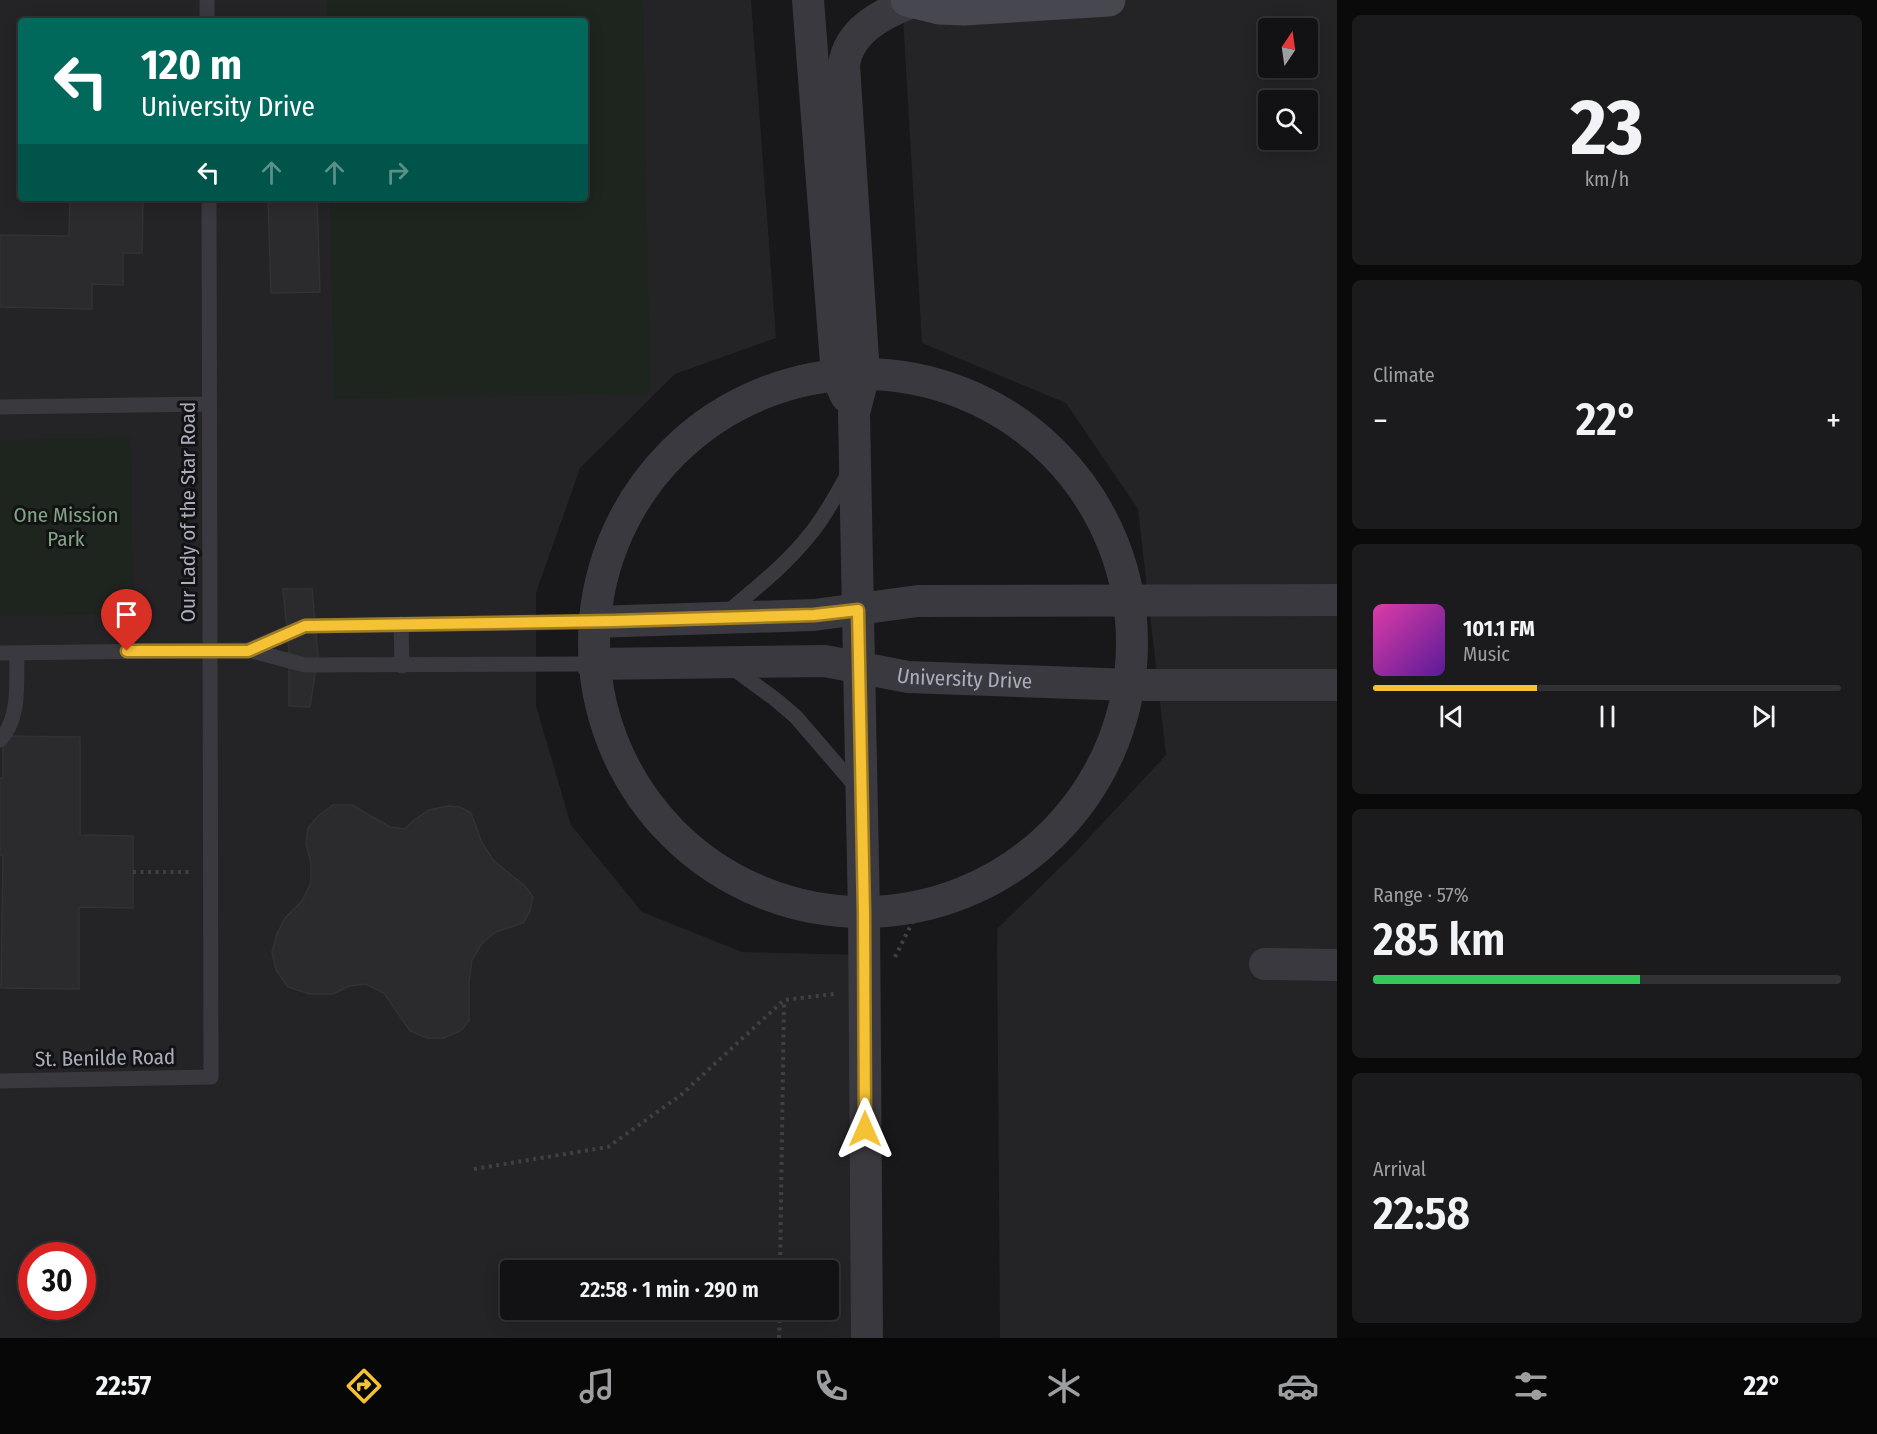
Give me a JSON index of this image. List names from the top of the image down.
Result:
{
  "streets": {
    "street": ["University Drive"],
    "lane": ["Our Lady of the Star Road", "St. Benilde Road"]
  },
  "crossings": [
    ["Our Lady of the Star Road", "St. Benilde Road"]
  ],
  "parks": ["One Mission Park"],
  "north": "top",
  "page": {
    "tile": [
      ["23", "km/h"],
      "Climate",
      ["Range · 57%", "285 km"],
      ["Arrival", "22:58"]
    ],
    "turn": ["120 m", "University Drive"],
    "heat": ["−", "22°", "+"],
    "song": ["101.1 FM", "Music"],
    "limit": "30",
    "trip": "22:58 · 1 min · 290 m",
    "tabs": ["22:57", "22°"]
  }
}
